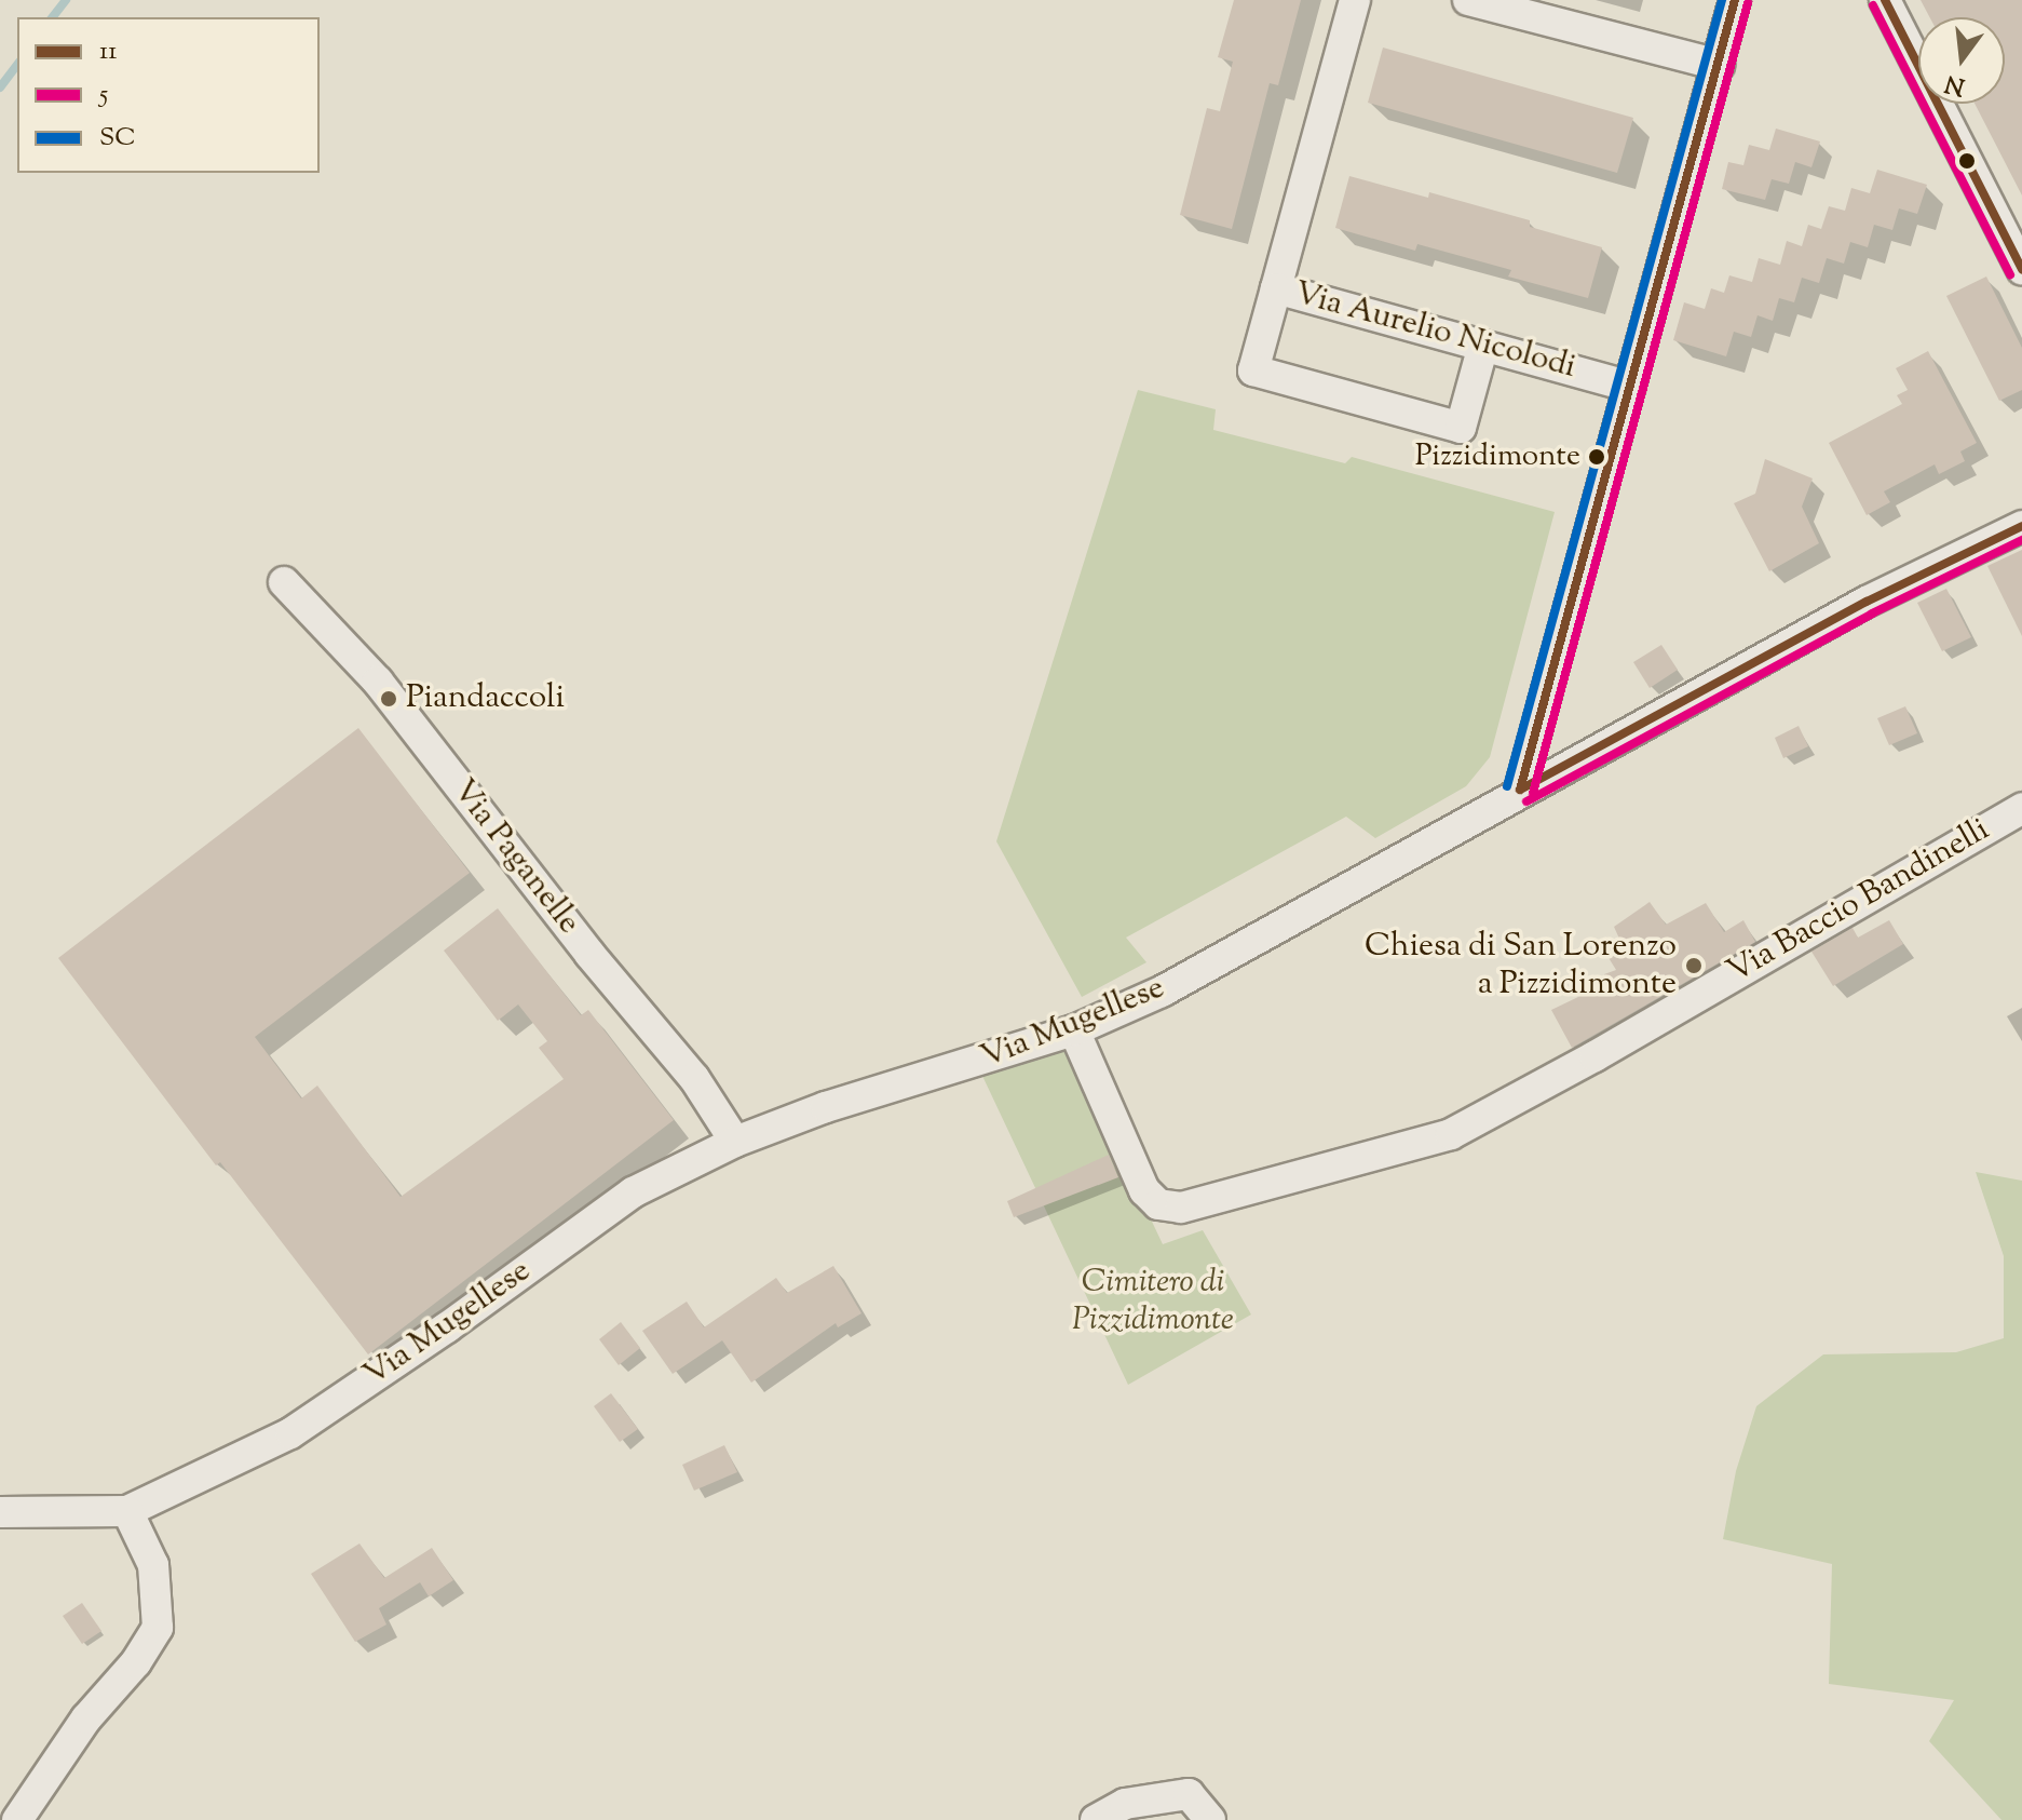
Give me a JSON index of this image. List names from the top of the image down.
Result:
{
  "streets": {
    "street": [
      "Via Aurelio Nicolodi",
      "Via Paganelle",
      "Via Baccio Bandinelli",
      "Via Mugellese"
    ]
  },
  "crossings": [
    ["Via Paganelle", "Via Mugellese"],
    ["Via Baccio Bandinelli", "Via Mugellese"]
  ],
  "parks": ["Cimitero di Pizzidimonte"],
  "places": ["Pizzidimonte", "Piandaccoli", "Chiesa di San Lorenzo a Pizzidimonte"],
  "lines": ["transit line 11", "transit line SC", "transit line 5"],
  "legend": ["11", "5", "SC"],
  "north": "bottom"
}
